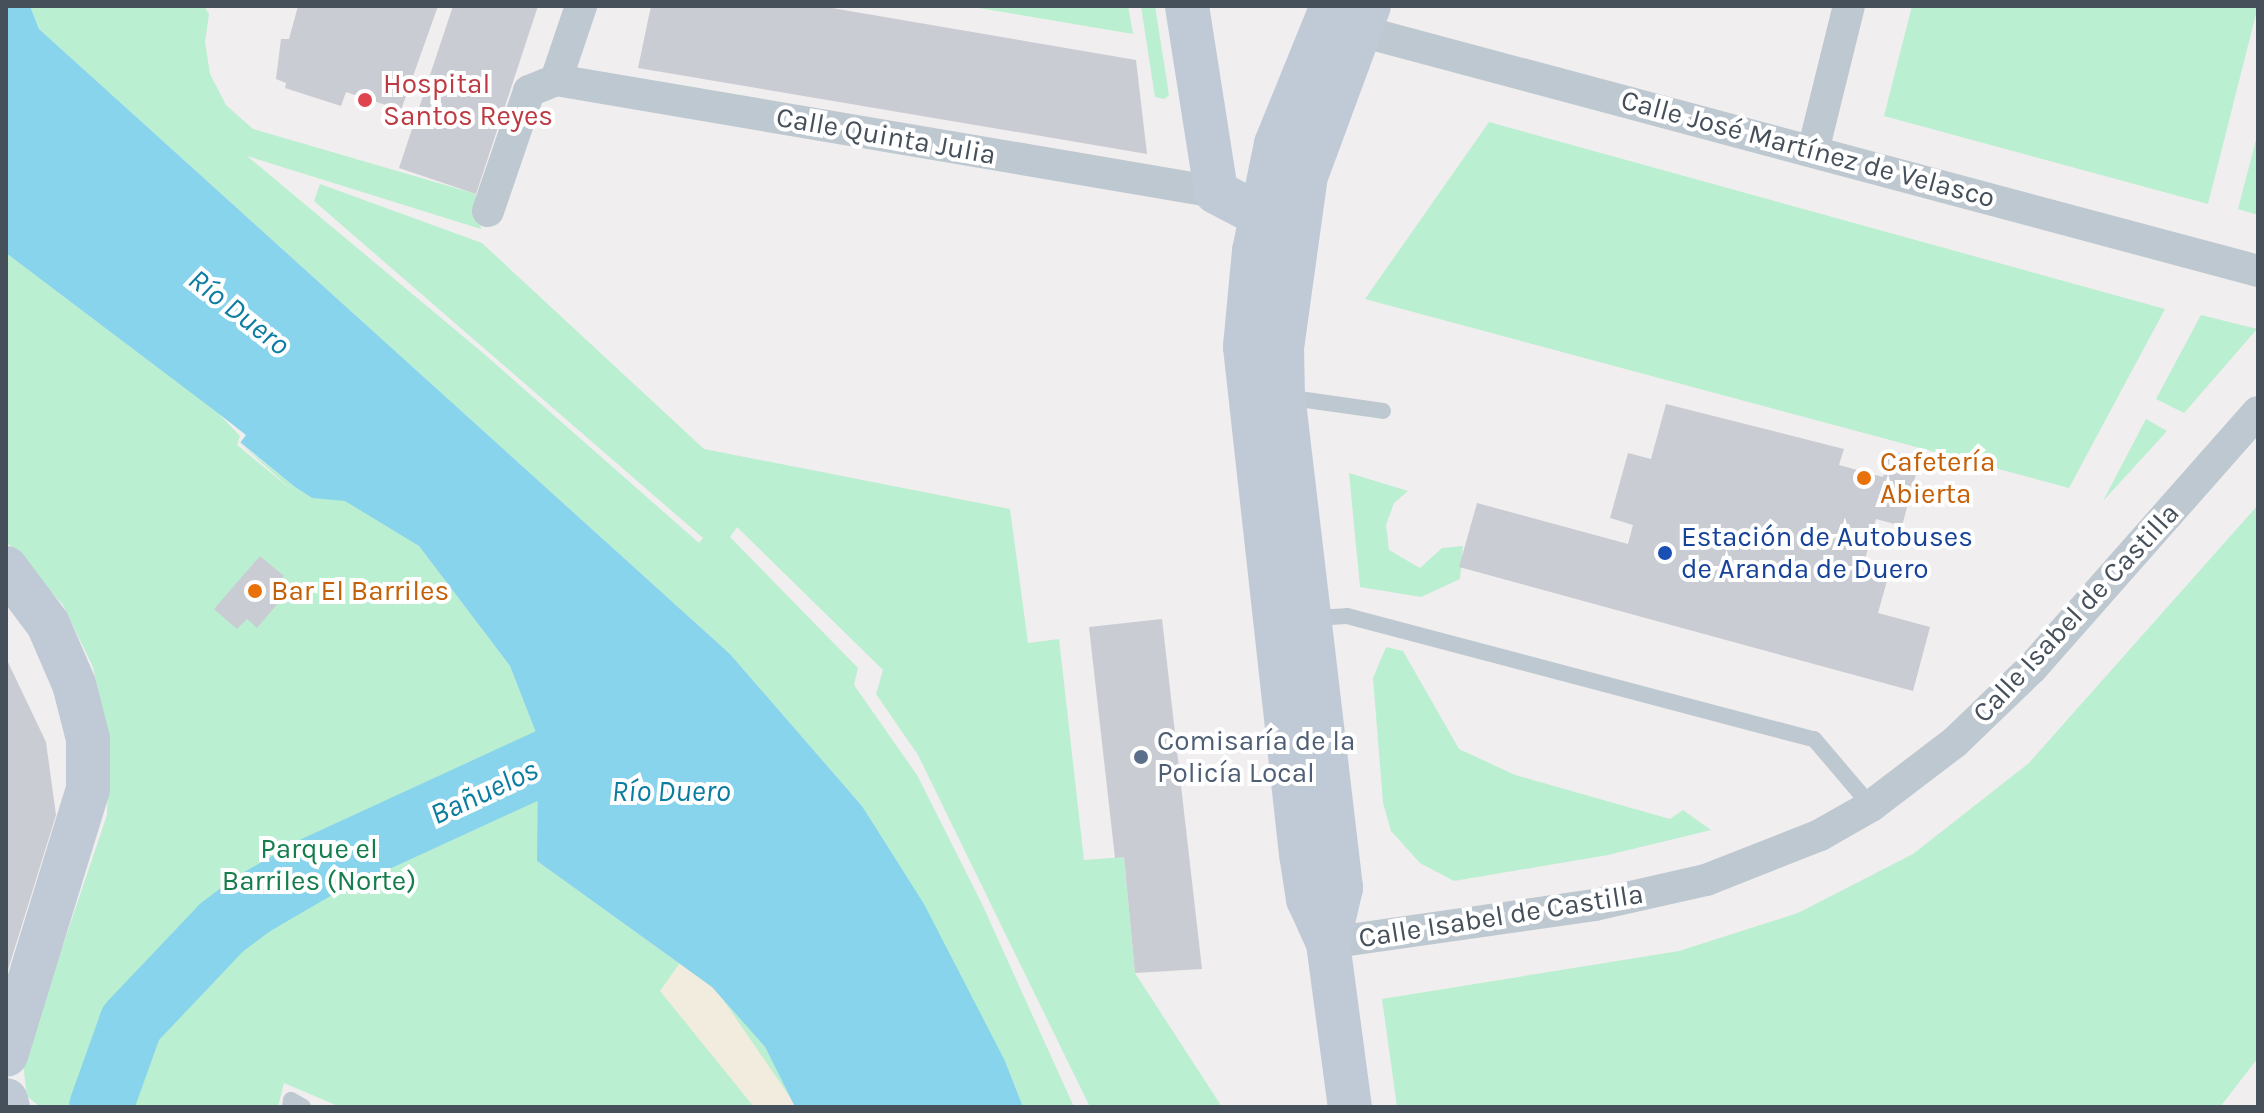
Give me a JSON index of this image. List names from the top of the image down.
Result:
{
  "streets": {
    "street": ["Calle Quinta Julia", "Calle José Martínez de Velasco", "Calle Isabel de Castilla"]
  },
  "water": ["Río Duero", "Bañuelos"],
  "parks": ["Parque el Barriles (Norte)"],
  "places": [
    "Hospital Santos Reyes",
    "Cafetería Abierta",
    "Estación de Autobuses de Aranda de Duero",
    "Bar El Barriles",
    "Comisaría de la Policía Local"
  ]
}
